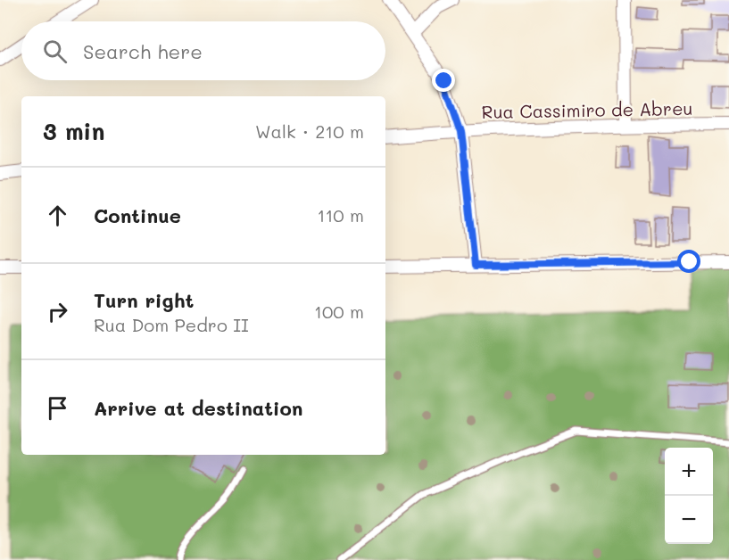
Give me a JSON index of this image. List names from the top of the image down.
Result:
{
  "streets": {
    "street": ["Rua Cassimiro de Abreu"]
  },
  "page": {
    "search": "Search here",
    "heading": ["3 min", "Walk · 210 m"],
    "list": [
      ["Continue", "110 m"],
      ["Turn right", "Rua Dom Pedro II", "100 m"],
      "Arrive at destination"
    ],
    "map_buttons": ["+", "−"]
  }
}
